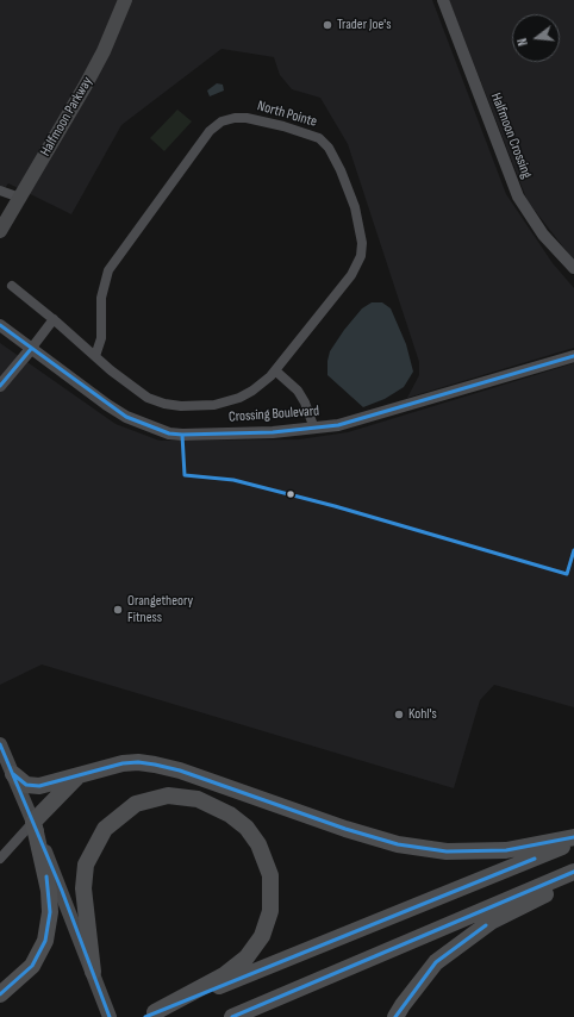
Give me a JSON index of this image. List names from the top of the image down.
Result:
{
  "streets": {
    "main road": ["Halfmoon Parkway"],
    "street": ["North Pointe", "Halfmoon Crossing", "Crossing Boulevard"]
  },
  "places": ["Trader Joe's", "Orangetheory Fitness", "Kohl's"],
  "north": "left"
}
